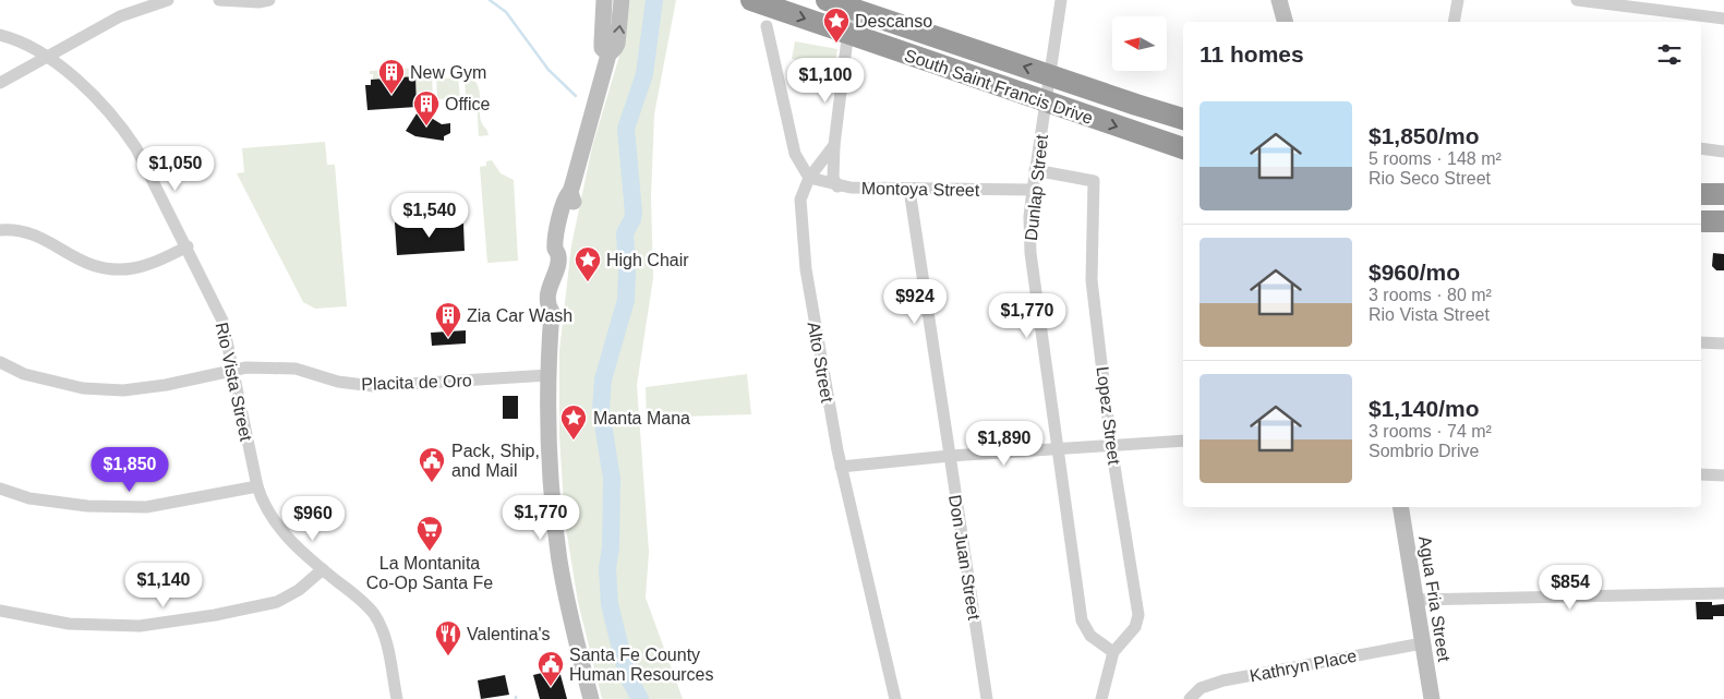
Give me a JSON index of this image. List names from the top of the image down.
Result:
{
  "streets": {
    "highway": ["South Saint Francis Drive"],
    "street": [
      "Dunlap Street",
      "Montoya Street",
      "Alto Street",
      "Rio Vista Street",
      "Placita de Oro",
      "Lopez Street",
      "Don Juan Street",
      "Agua Fria Street",
      "Kathryn Place"
    ]
  },
  "crossings": [
    ["South Saint Francis Drive", "Dunlap Street"],
    ["Dunlap Street", "Montoya Street"],
    ["Dunlap Street", "Lopez Street"],
    ["Montoya Street", "Alto Street"],
    ["Montoya Street", "Don Juan Street"],
    ["Rio Vista Street", "Placita de Oro"],
    ["Agua Fria Street", "Kathryn Place"]
  ],
  "places": {
    "place": ["Descanso", "High Chair", "Manta Mana"],
    "building": ["New Gym", "Office", "Zia Car Wash"],
    "public building": ["Pack, Ship, and Mail", "Santa Fe County Human Resources"],
    "supermarket": ["La Montanita Co-Op Santa Fe"],
    "restaurant": ["Valentina's"]
  },
  "north": "left",
  "page": {
    "heading": "11 homes",
    "price": [
      "$1,100",
      "$1,050",
      "$1,540",
      "$924",
      "$1,770",
      "$1,890",
      "$1,850",
      "$1,770",
      "$960",
      "$1,140",
      "$854"
    ],
    "list": [
      {
        "name": "$1,850/mo",
        "note": "5 rooms · 148 m² · Rio Seco Street"
      },
      {
        "name": "$960/mo",
        "note": "3 rooms · 80 m² · Rio Vista Street"
      },
      {
        "name": "$1,140/mo",
        "note": "3 rooms · 74 m² · Sombrio Drive"
      }
    ]
  }
}
